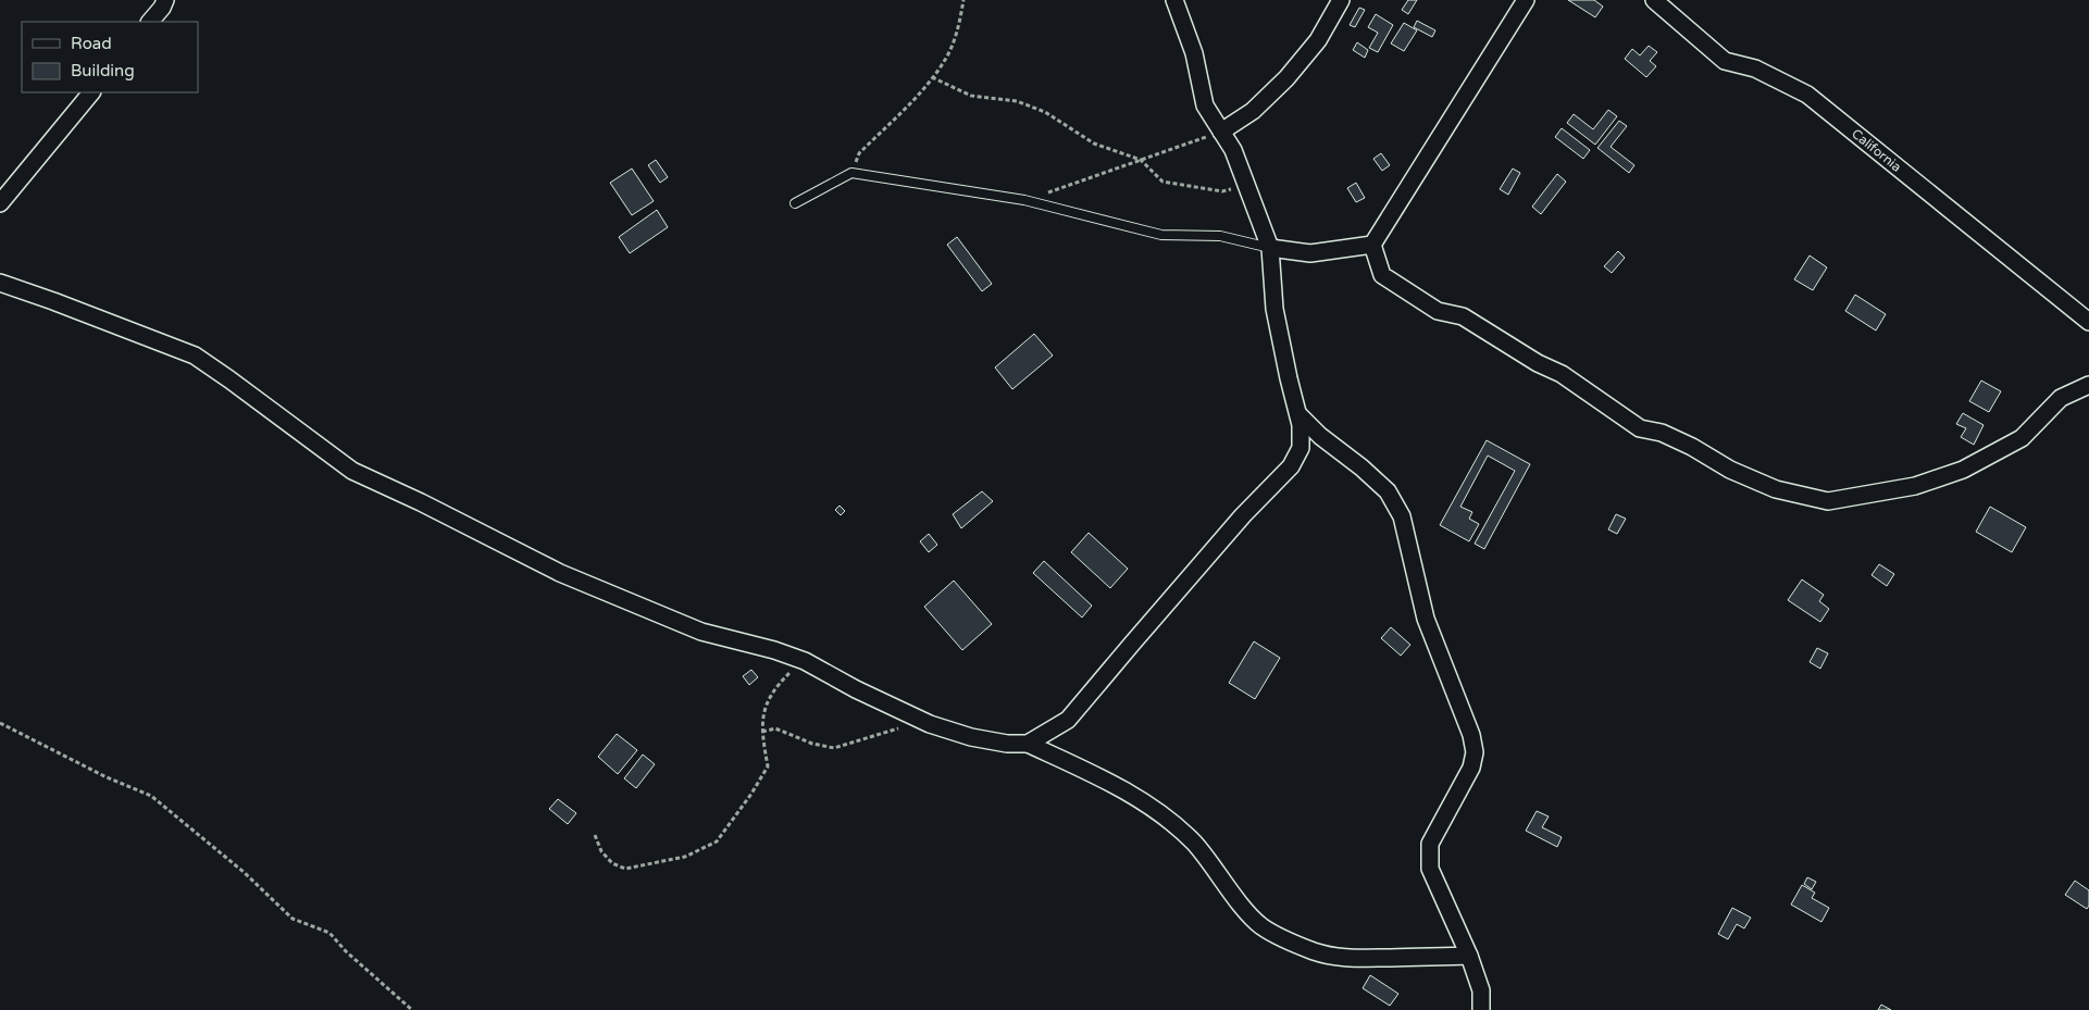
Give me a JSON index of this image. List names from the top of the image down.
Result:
{
  "streets": {
    "street": ["California"]
  },
  "legend": ["Road", "Building"]
}
